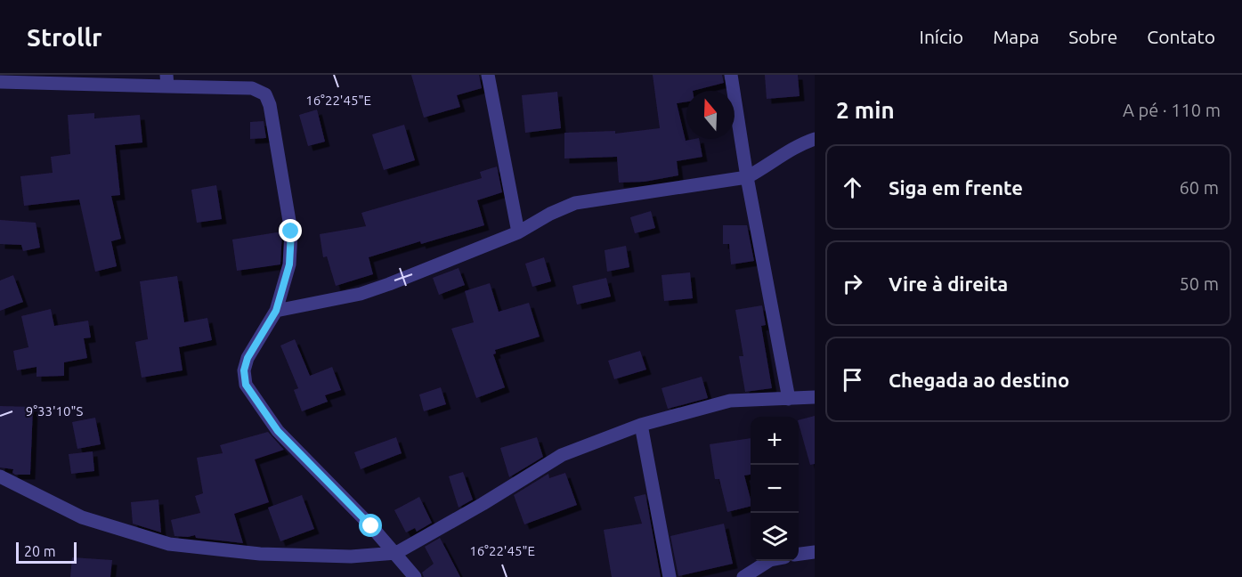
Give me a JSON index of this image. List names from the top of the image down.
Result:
{
  "scale_bar": "20 m",
  "north": "top",
  "page": {
    "header": "Strollr",
    "nav": [
      "Início",
      "Mapa",
      "Sobre",
      "Contato"
    ],
    "heading": ["2 min", "A pé · 110 m"],
    "list": [
      ["Siga em frente", "60 m"],
      ["Vire à direita", "50 m"],
      "Chegada ao destino"
    ],
    "map_buttons": ["+", "−"],
    "scale": "20 m"
  },
  "coordinates": ["16°22'45\"E", "9°33'10\"S"]
}
